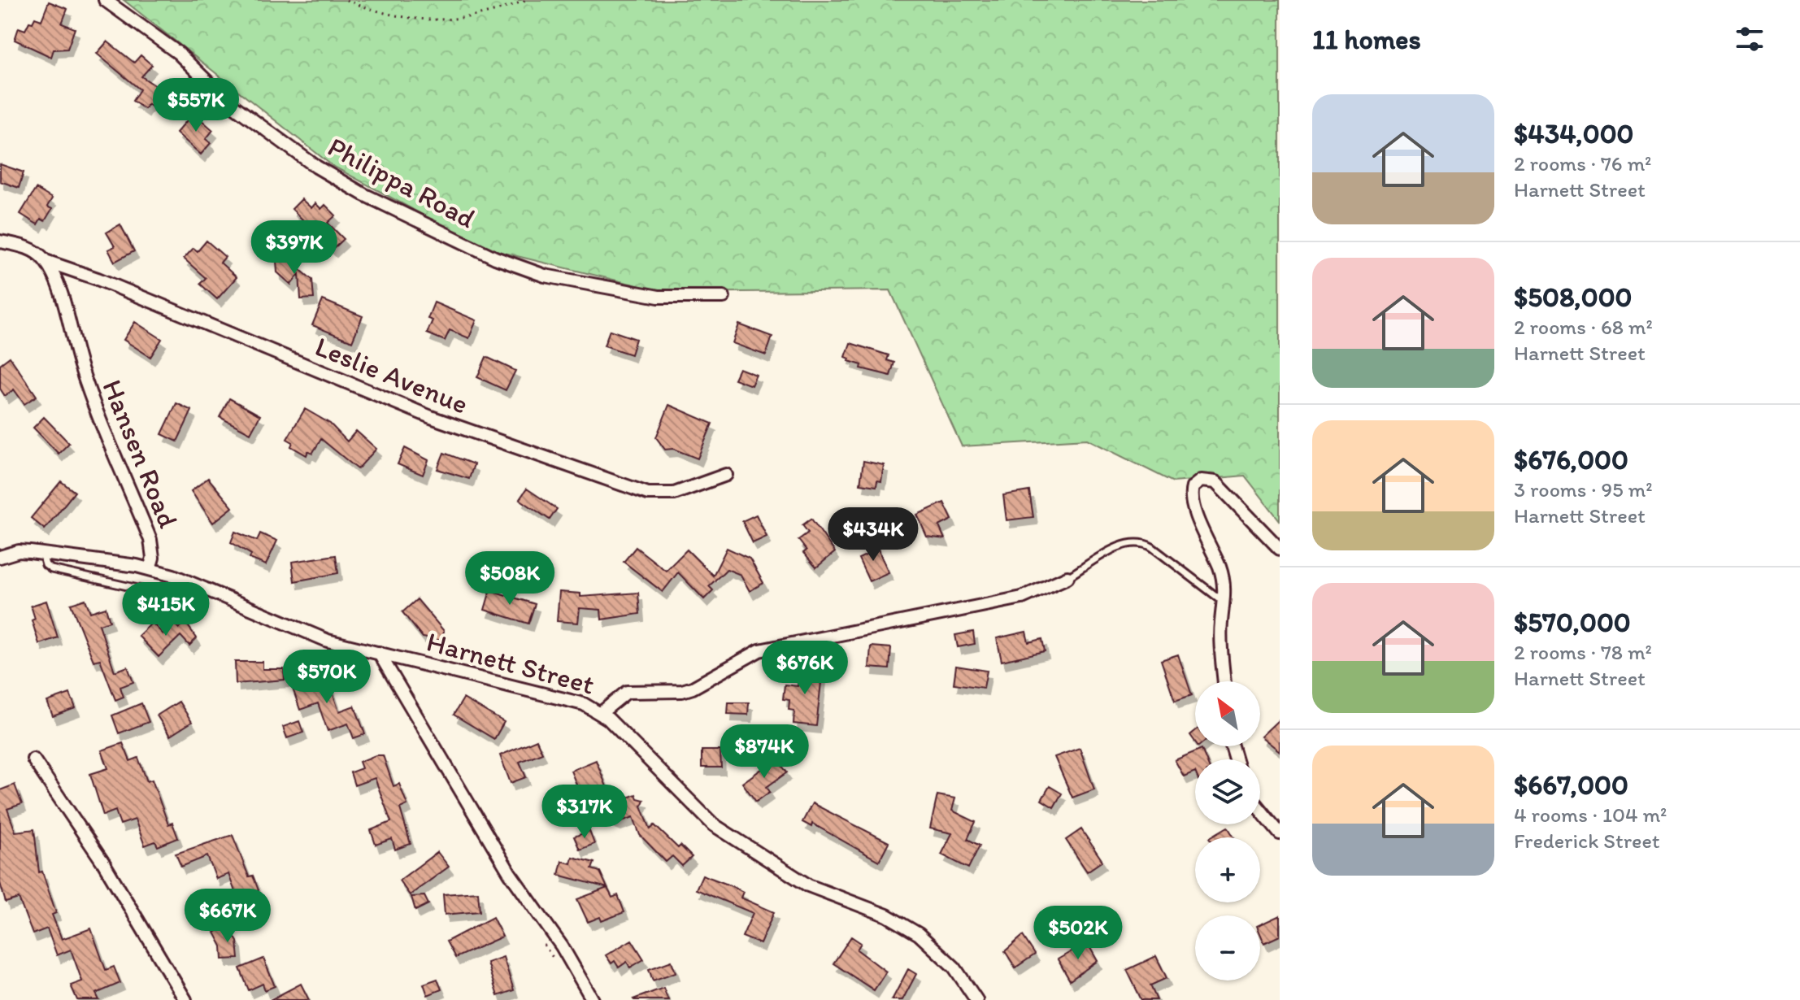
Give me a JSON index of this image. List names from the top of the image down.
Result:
{
  "streets": {
    "street": [
      "Philippa Road",
      "Leslie Avenue",
      "Hansen Road",
      "Harnett Street"
    ]
  },
  "crossings": [
    ["Leslie Avenue", "Hansen Road"],
    ["Hansen Road", "Harnett Street"]
  ],
  "north": "top left",
  "page": {
    "heading": "11 homes",
    "price": [
      "$557K",
      "$397K",
      "$434K",
      "$508K",
      "$415K",
      "$676K",
      "$570K",
      "$874K",
      "$317K",
      "$667K",
      "$502K"
    ],
    "list": [
      {
        "name": "$434,000",
        "note": "2 rooms · 76 m² · Harnett Street"
      },
      {
        "name": "$508,000",
        "note": "2 rooms · 68 m² · Harnett Street"
      },
      {
        "name": "$676,000",
        "note": "3 rooms · 95 m² · Harnett Street"
      },
      {
        "name": "$570,000",
        "note": "2 rooms · 78 m² · Harnett Street"
      },
      {
        "name": "$667,000",
        "note": "4 rooms · 104 m² · Frederick Street"
      }
    ],
    "map_buttons": ["+", "−"]
  }
}
